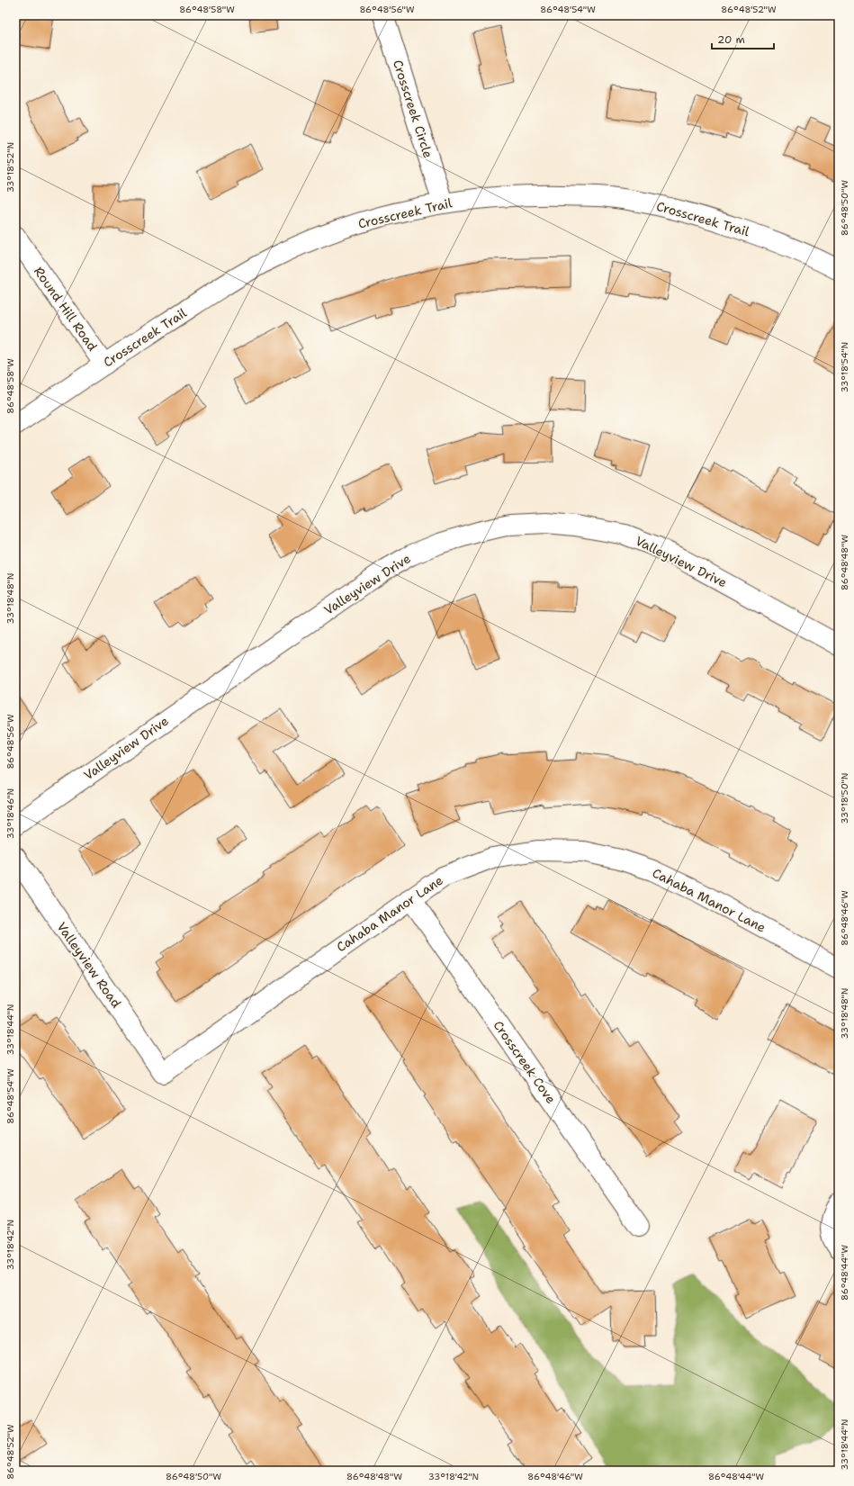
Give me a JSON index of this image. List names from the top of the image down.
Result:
{
  "streets": {
    "street": [
      "Crosscreek Circle",
      "Crosscreek Trail",
      "Round Hill Road",
      "Valleyview Drive",
      "Cahaba Manor Lane",
      "Valleyview Road",
      "Crosscreek Cove"
    ]
  },
  "crossings": [
    ["Crosscreek Circle", "Crosscreek Trail"],
    ["Crosscreek Trail", "Round Hill Road"],
    ["Cahaba Manor Lane", "Valleyview Road"],
    ["Cahaba Manor Lane", "Crosscreek Cove"]
  ],
  "scale_bar": "20 m",
  "coordinates": [
    "86°48'58\"W",
    "86°48'56\"W",
    "86°48'54\"W",
    "86°48'52\"W",
    "33°18'52\"N",
    "86°48'50\"W",
    "33°18'54\"N",
    "86°48'48\"W",
    "33°18'48\"N",
    "33°18'50\"N",
    "33°18'46\"N",
    "86°48'46\"W",
    "33°18'44\"N",
    "33°18'42\"N",
    "86°48'44\"W"
  ]
}
